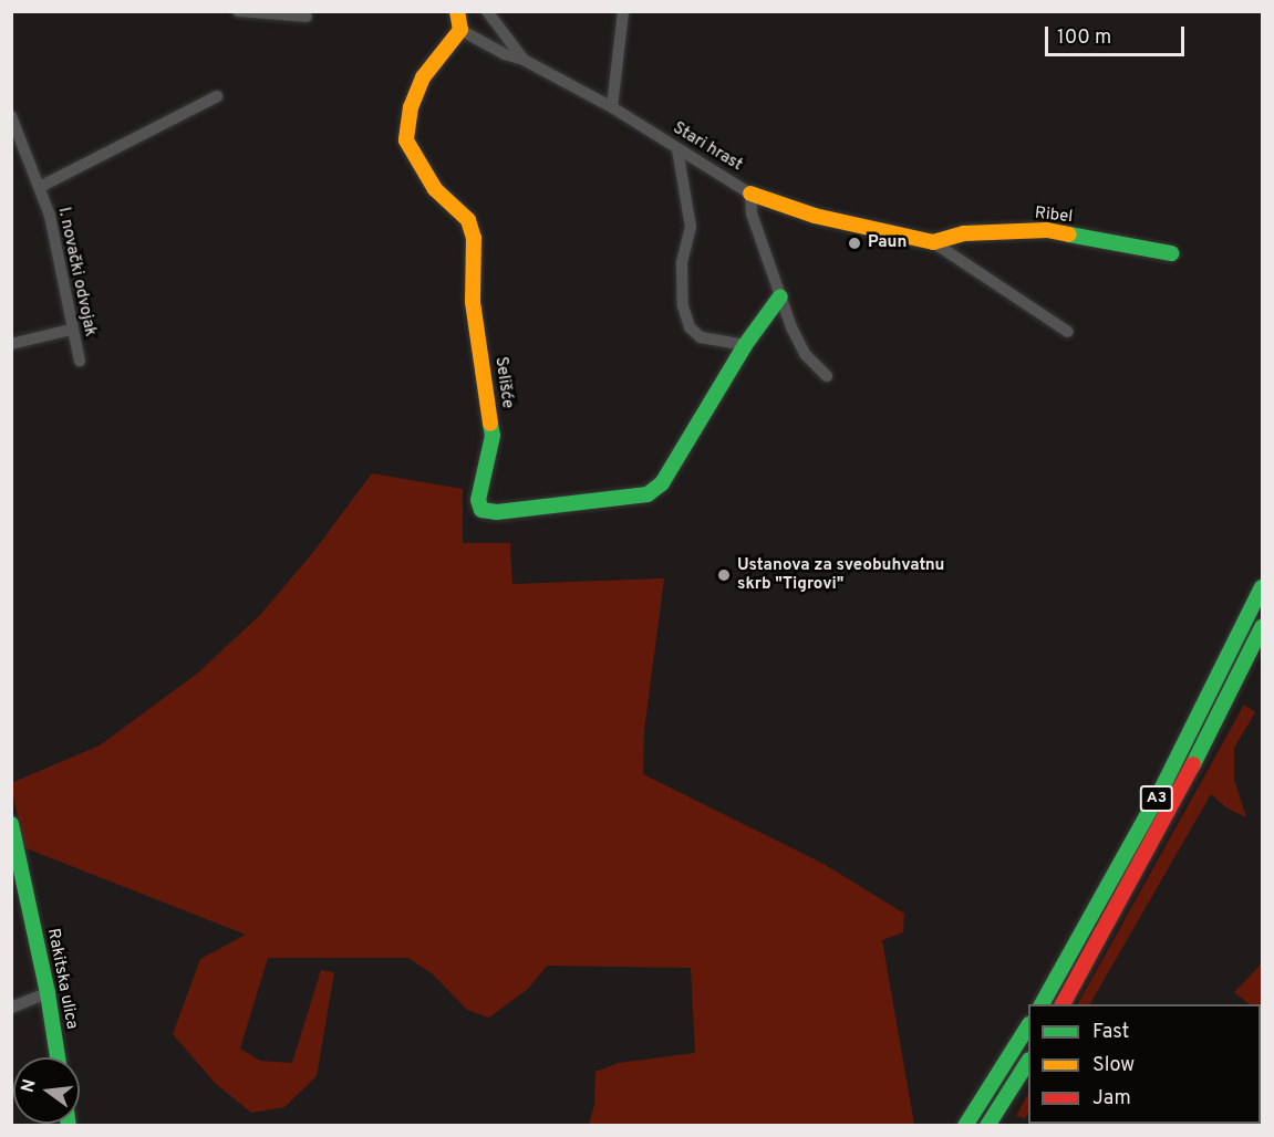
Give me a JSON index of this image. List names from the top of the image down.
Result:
{
  "streets": {
    "main road": [
      "Ribel",
      "Selišće",
      "A3",
      "Rakitska ulica"
    ],
    "street": ["Stari hrast", "I. novački odvojak"]
  },
  "crossings": [
    ["Stari hrast", "Ribel"]
  ],
  "places": ["Paun", "Ustanova za sveobuhvatnu skrb \"Tigrovi\""],
  "legend": ["Fast", "Slow", "Jam"],
  "scale_bar": "100 m",
  "north": "left"
}
